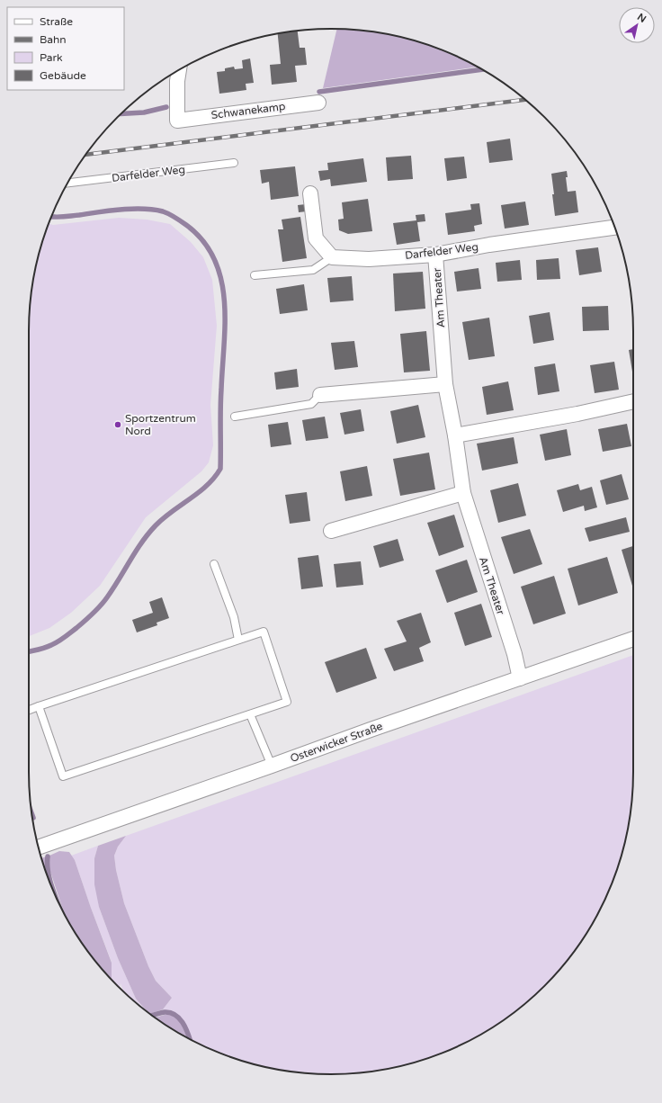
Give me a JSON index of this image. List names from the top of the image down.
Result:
{
  "streets": {
    "street": [
      "Schwanekamp",
      "Darfelder Weg",
      "Am Theater",
      "Osterwicker Straße"
    ]
  },
  "crossings": [
    ["Darfelder Weg", "Am Theater"],
    ["Am Theater", "Osterwicker Straße"]
  ],
  "places": ["Sportzentrum Nord"],
  "legend": [
    "Straße",
    "Bahn",
    "Park",
    "Gebäude"
  ],
  "north": "top right"
}
